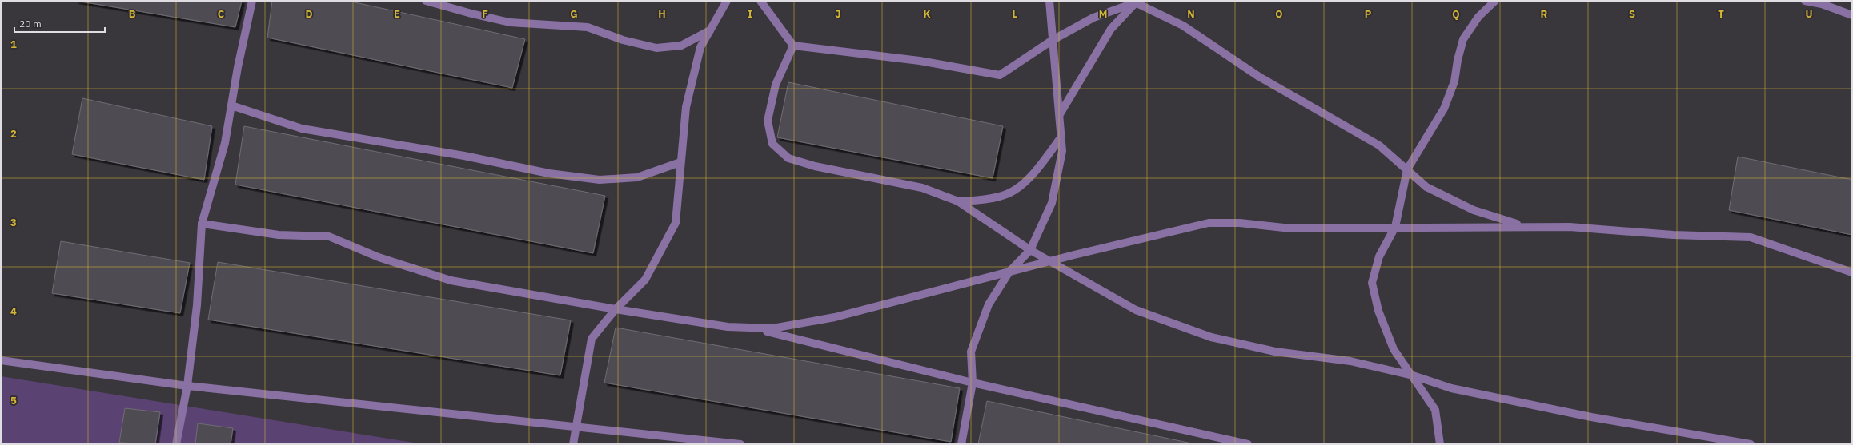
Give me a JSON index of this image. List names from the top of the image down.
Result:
{
  "scale_bar": "20 m",
  "grid": {
    "columns": [
      "B",
      "C",
      "D",
      "E",
      "F",
      "G",
      "H",
      "I",
      "J",
      "K",
      "L",
      "M",
      "N",
      "O",
      "P",
      "Q",
      "R",
      "S",
      "T",
      "U"
    ],
    "rows": [
      "1",
      "2",
      "3",
      "4",
      "5"
    ]
  }
}
